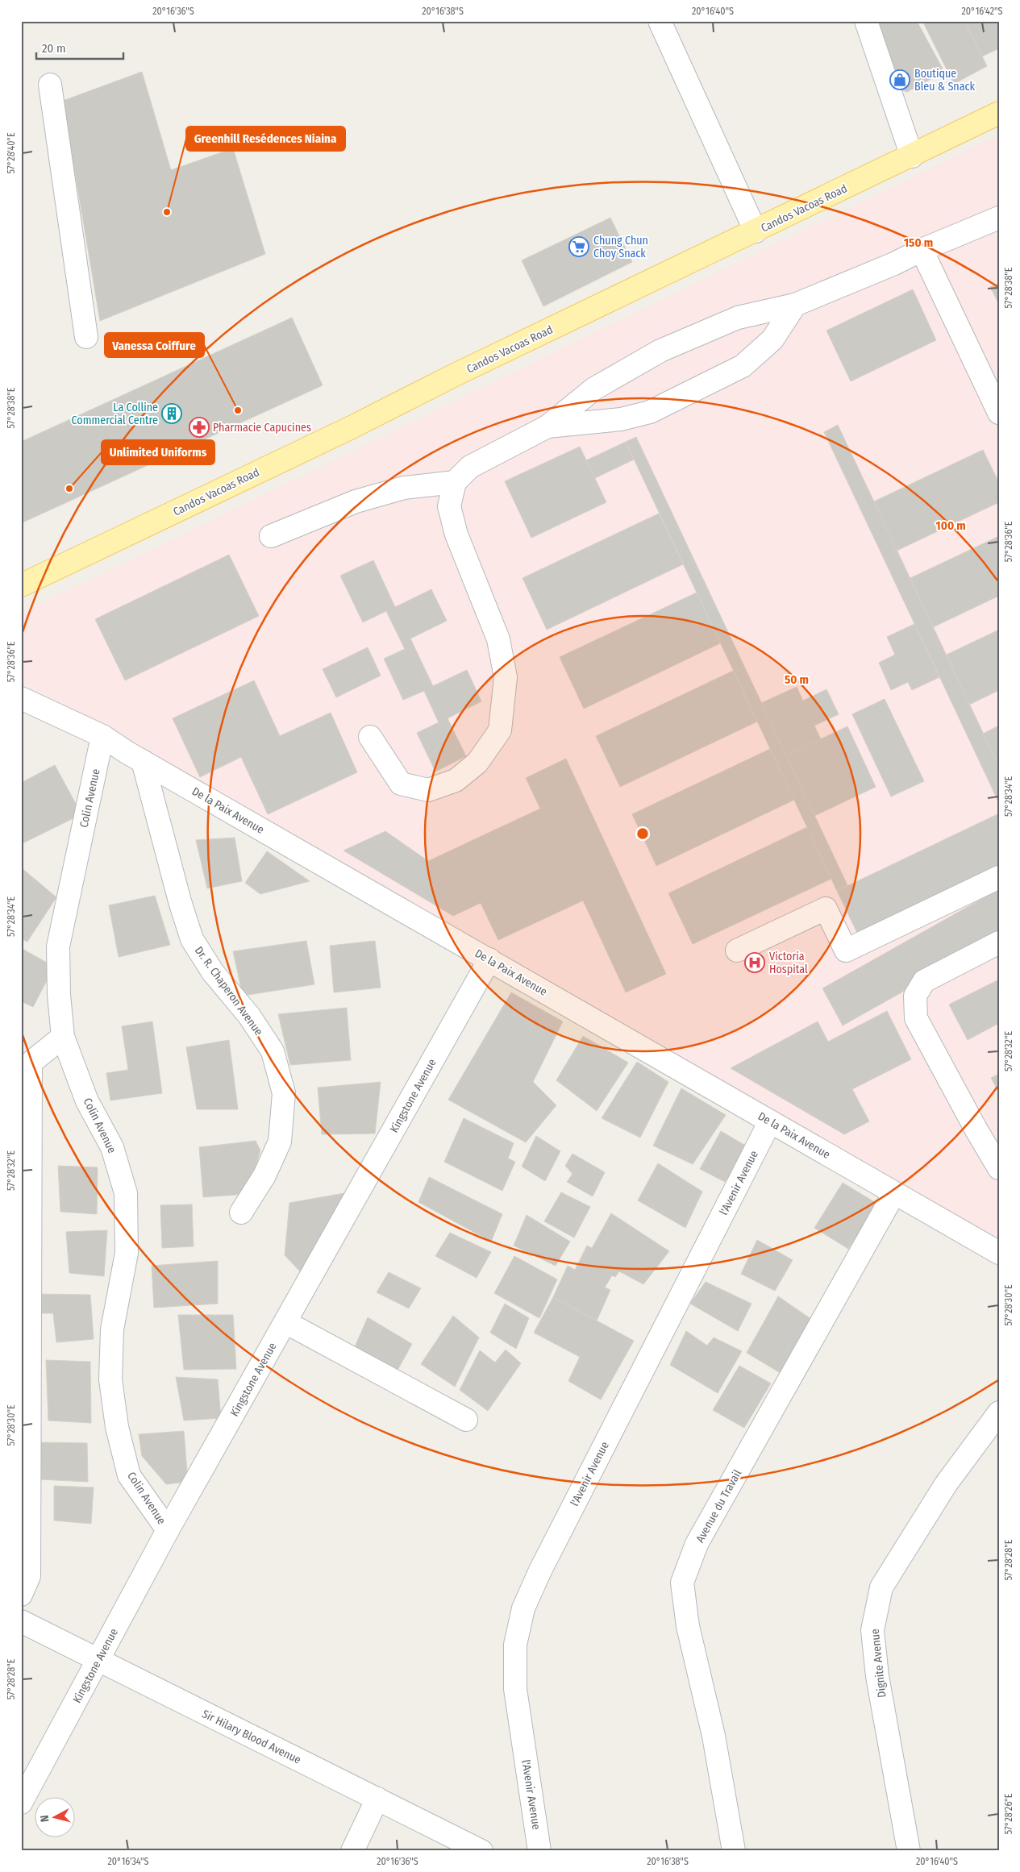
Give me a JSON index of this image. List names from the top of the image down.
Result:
{
  "streets": {
    "main road": ["Candos Vacoas Road"],
    "street": [
      "Colin Avenue",
      "De la Paix Avenue",
      "Dr. R. Chaperon Avenue",
      "Kingstone Avenue",
      "l'Avenir Avenue",
      "Avenue du Travail",
      "Dignite Avenue",
      "Sir Hilary Blood Avenue"
    ]
  },
  "crossings": [
    ["Colin Avenue", "De la Paix Avenue"],
    ["Colin Avenue", "Kingstone Avenue"],
    ["De la Paix Avenue", "Dr. R. Chaperon Avenue"],
    ["De la Paix Avenue", "Kingstone Avenue"],
    ["De la Paix Avenue", "l'Avenir Avenue"],
    ["De la Paix Avenue", "Avenue du Travail"],
    ["Kingstone Avenue", "Sir Hilary Blood Avenue"]
  ],
  "places": {
    "shop": ["Boutique Bleu & Snack"],
    "other": ["Greenhill Resédences Niaina", "Vanessa Coiffure", "Unlimited Uniforms"],
    "supermarket": ["Chung Chun Choy Snack"],
    "building": ["La Colline Commercial Centre"],
    "pharmacy": ["Pharmacie Capucines"],
    "hospital": ["Victoria Hospital"]
  },
  "scale_bar": "20 m",
  "north": "left",
  "coordinates": [
    "20°16'36\"S",
    "20°16'38\"S",
    "20°16'40\"S",
    "20°16'42\"S",
    "57°28'40\"E",
    "57°28'38\"E",
    "57°28'36\"E",
    "57°28'34\"E",
    "57°28'32\"E",
    "57°28'30\"E",
    "57°28'28\"E",
    "57°28'26\"E",
    "20°16'34\"S"
  ],
  "rings": ["150 m", "100 m", "50 m"]
}
